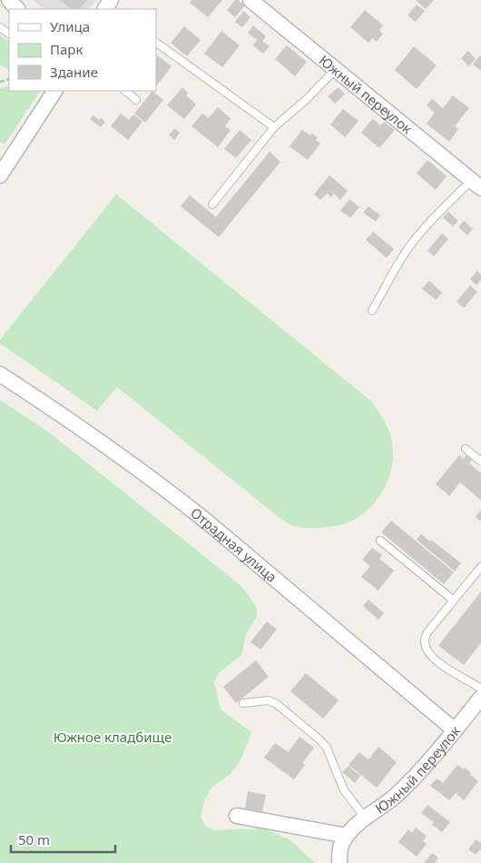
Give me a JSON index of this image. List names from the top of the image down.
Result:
{
  "streets": {
    "street": ["Южный переулок", "Отрадная улица"]
  },
  "crossings": [
    ["Южный переулок", "Отрадная улица"]
  ],
  "parks": ["Южное кладбище"],
  "legend": ["Улица", "Парк", "Здание"],
  "scale_bar": "50 m"
}
